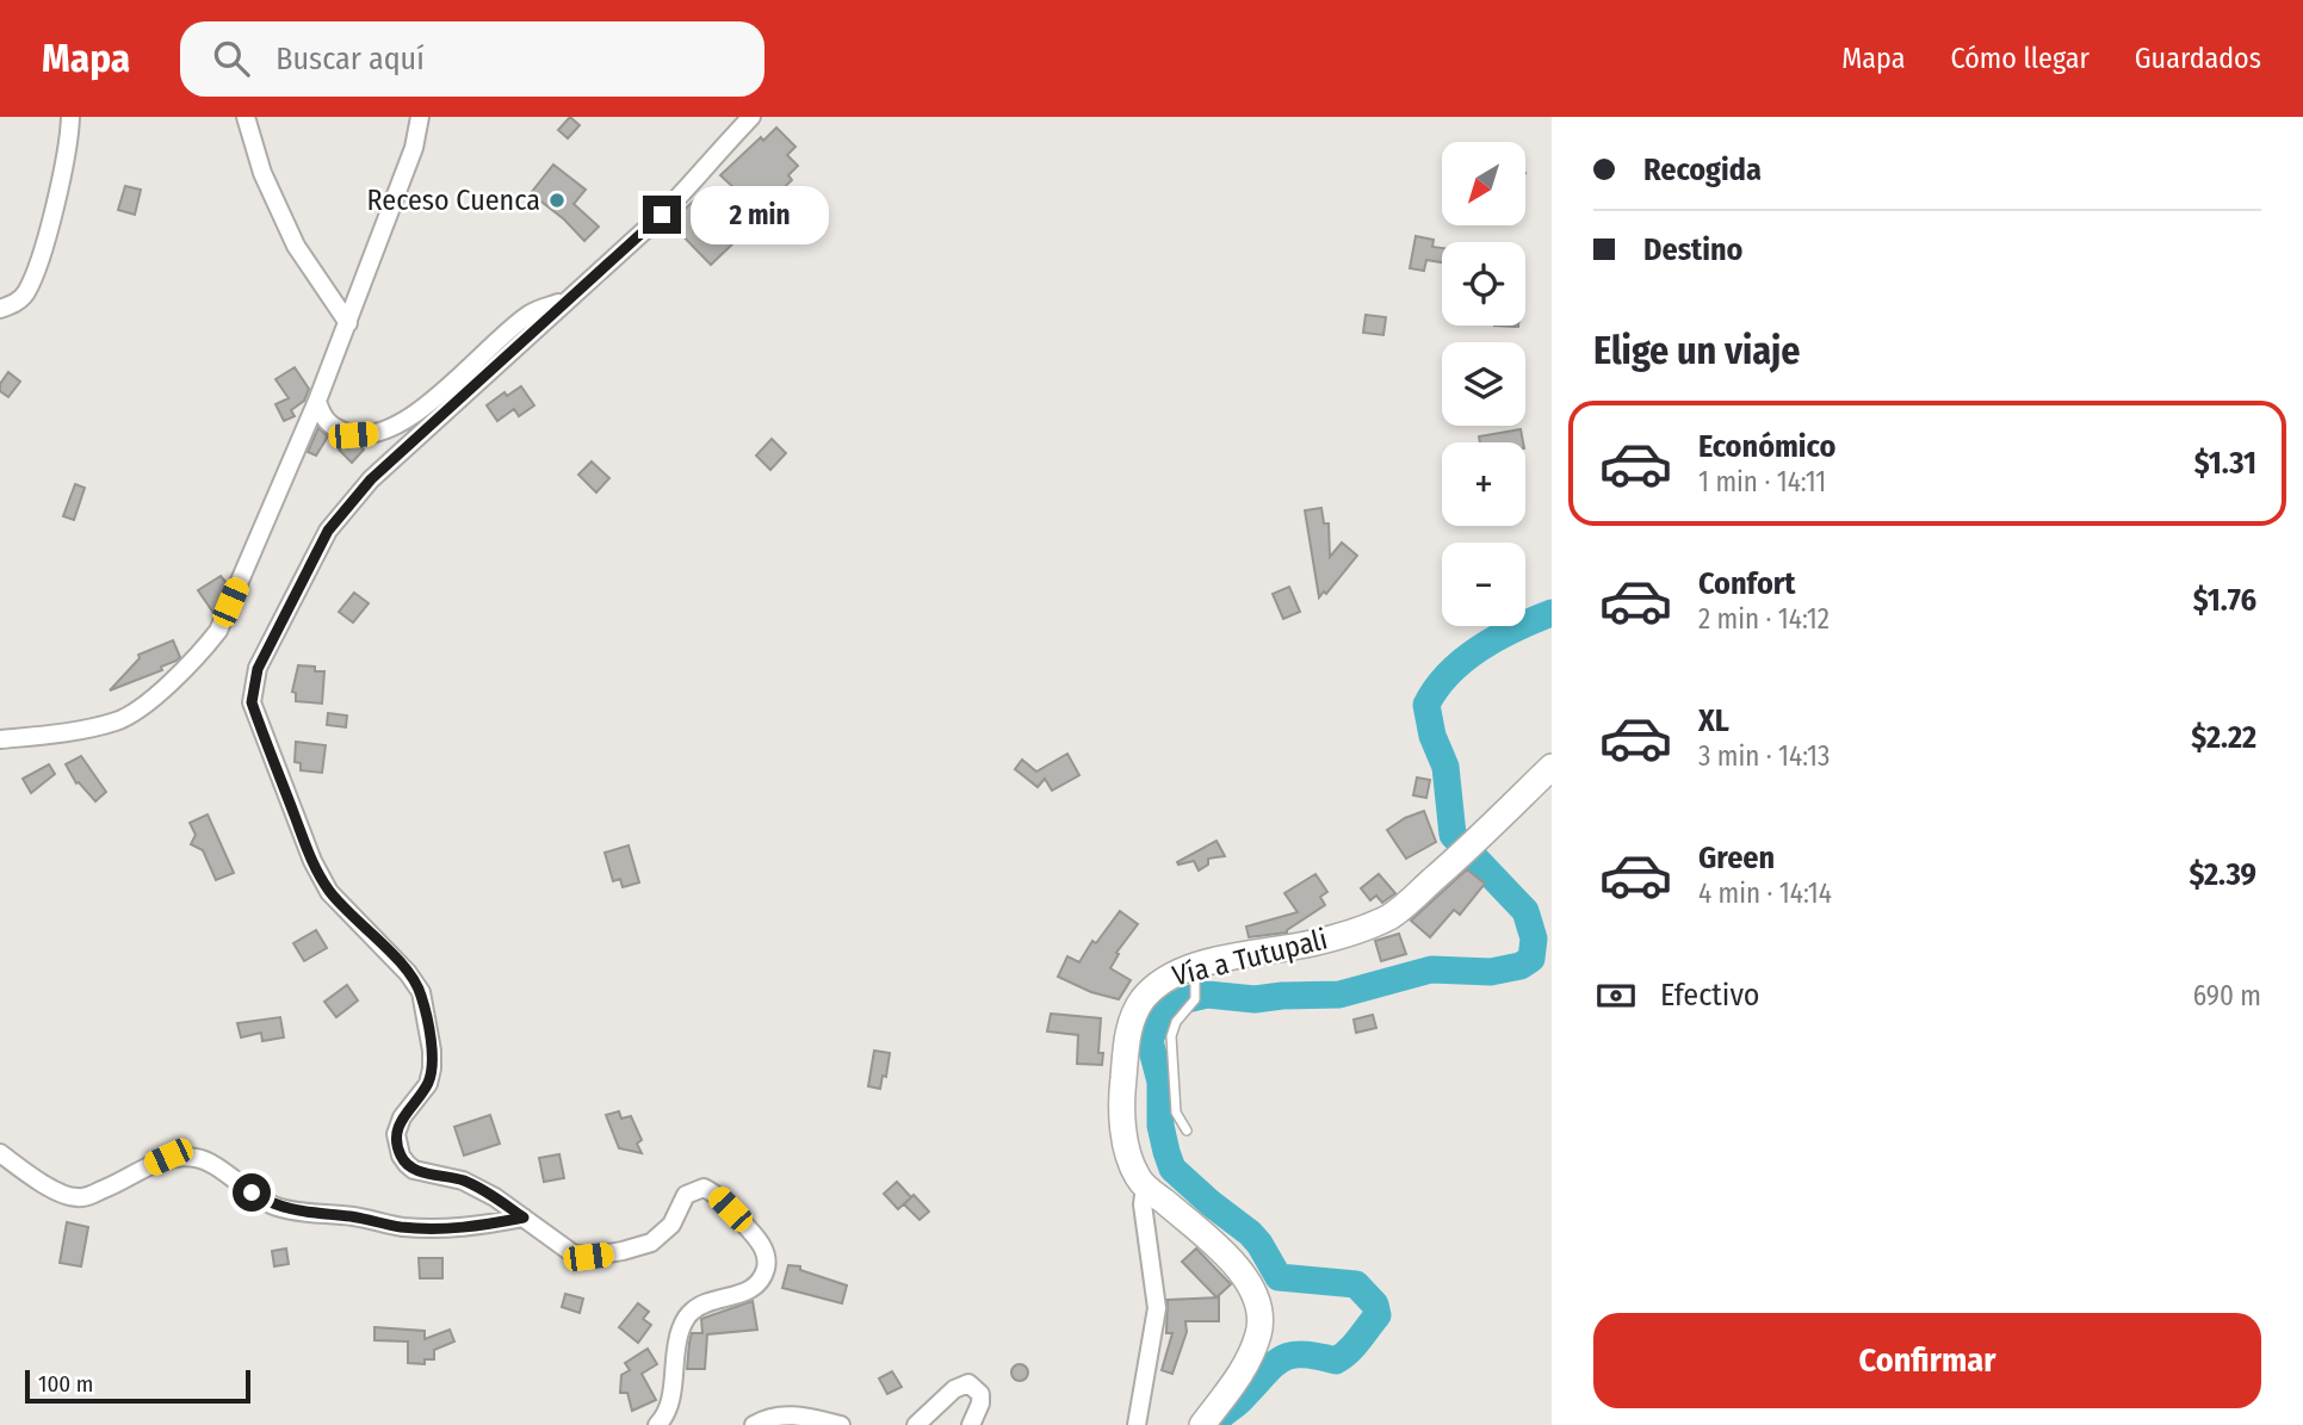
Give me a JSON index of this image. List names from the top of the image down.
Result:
{
  "streets": {
    "street": ["Vía a Tutupali"]
  },
  "places": ["Receso Cuenca"],
  "scale_bar": "100 m",
  "north": "bottom left",
  "page": {
    "header": "Mapa",
    "search": "Buscar aquí",
    "nav": ["Mapa", "Cómo llegar", "Guardados"],
    "banner": ["Recogida", "Destino"],
    "map_buttons": ["+", "−"],
    "bubble": "2 min",
    "heading": "Elige un viaje",
    "list": [
      {
        "name": "Económico",
        "note": "1 min · 14:11",
        "value": "$1.31"
      },
      {
        "name": "Confort",
        "note": "2 min · 14:12",
        "value": "$1.76"
      },
      {
        "name": "XL",
        "note": "3 min · 14:13",
        "value": "$2.22"
      },
      {
        "name": "Green",
        "note": "4 min · 14:14",
        "value": "$2.39"
      }
    ],
    "pay": ["Efectivo", "690 m"],
    "buttons": "Confirmar",
    "scale": "100 m"
  }
}
